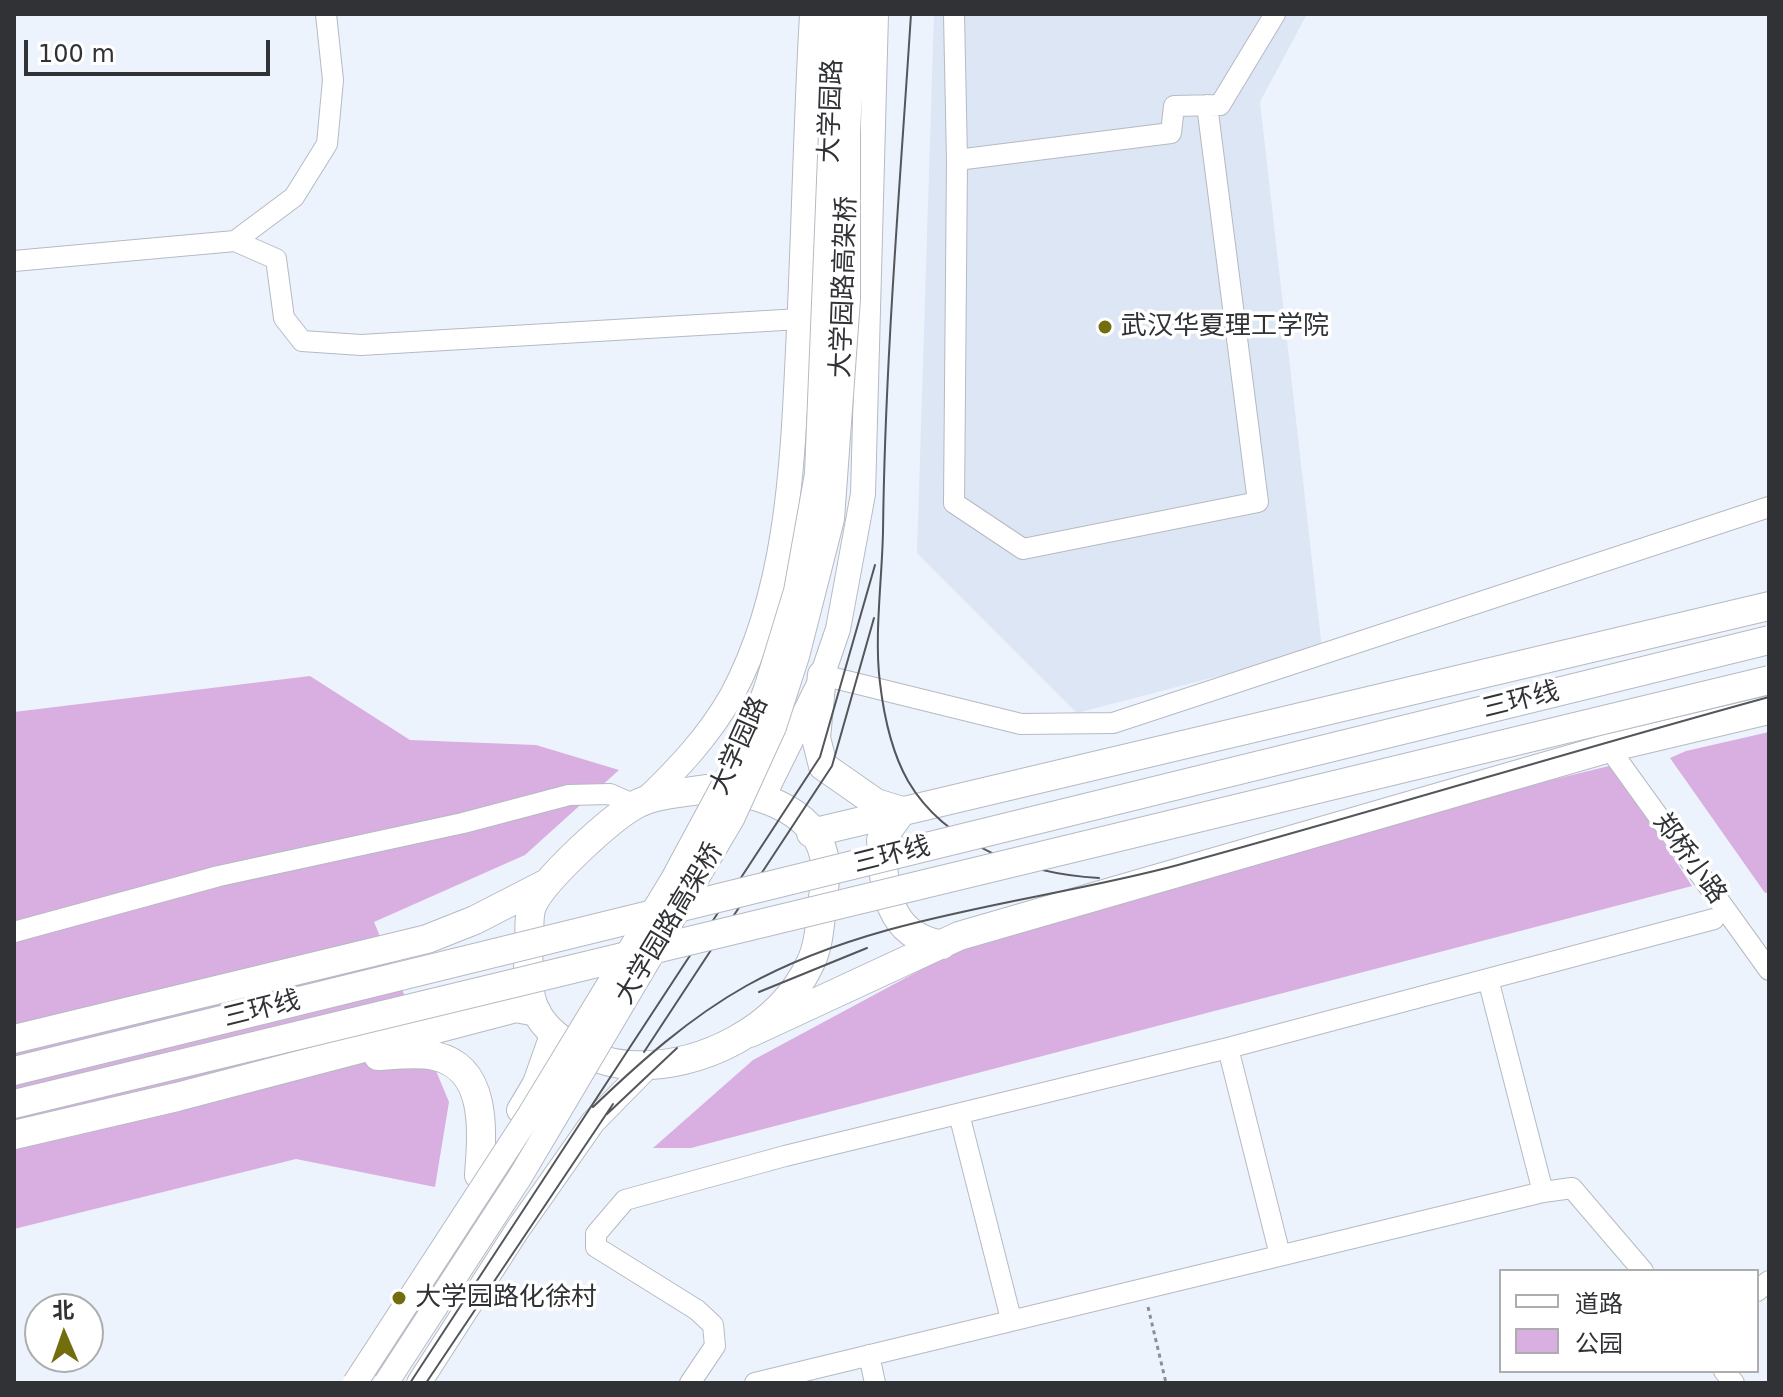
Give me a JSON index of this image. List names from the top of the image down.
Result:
{
  "streets": {
    "highway": ["三环线"],
    "main road": ["大学园路", "大学园路高架桥"],
    "street": ["郑桥小路"]
  },
  "crossings": [
    ["大学园路", "大学园路高架桥"]
  ],
  "places": ["武汉华夏理工学院", "大学园路化徐村"],
  "legend": ["道路", "公园"],
  "scale_bar": "100 m",
  "north": "top"
}
